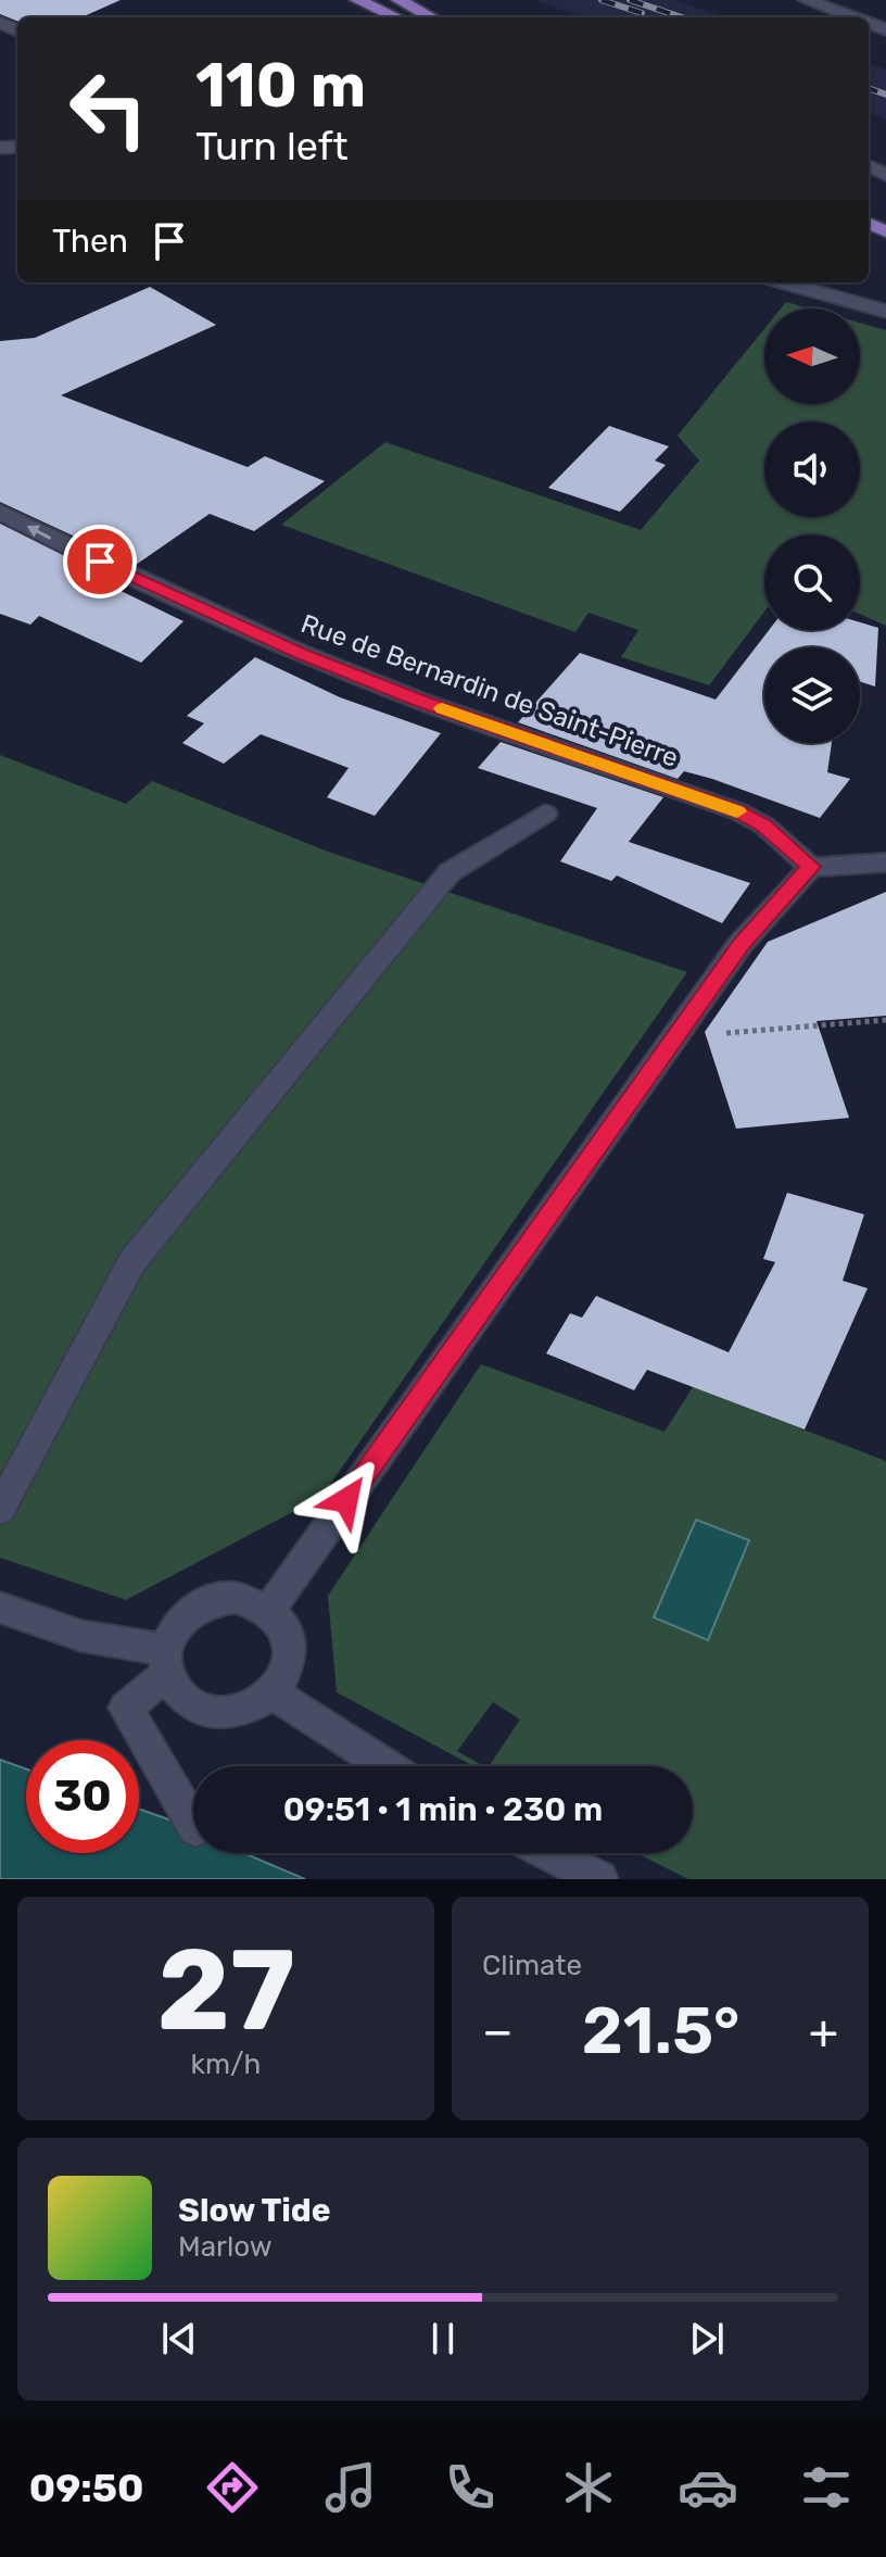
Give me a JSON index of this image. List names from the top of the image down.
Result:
{
  "streets": {
    "street": ["Rue de Bernardin de Saint-Pierre"]
  },
  "one_way": ["Rue de Bernardin de Saint-Pierre"],
  "north": "left",
  "page": {
    "turn": ["110 m", "Turn left"],
    "then": "Then",
    "limit": "30",
    "trip": "09:51 · 1 min · 230 m",
    "tile": [
      ["27", "km/h"],
      "Climate"
    ],
    "heat": ["−", "21.5°", "+"],
    "song": ["Slow Tide", "Marlow"],
    "tabs": "09:50"
  }
}
